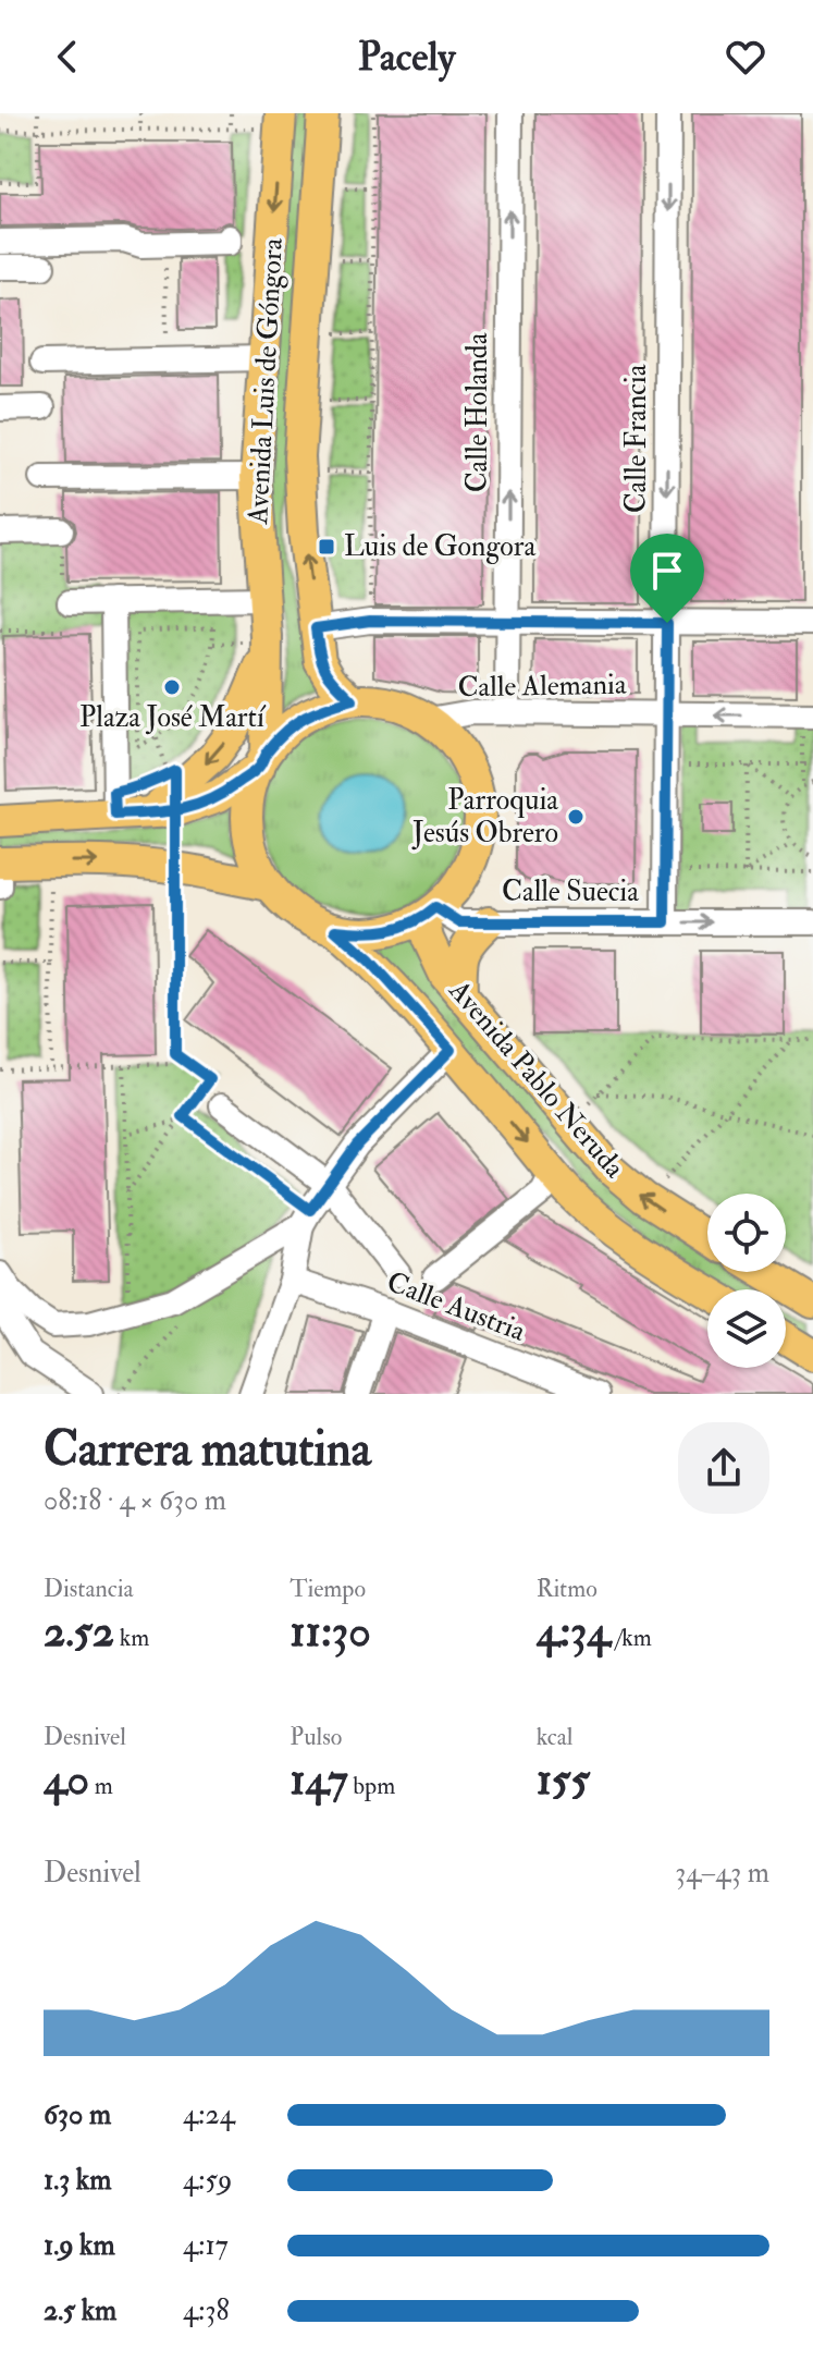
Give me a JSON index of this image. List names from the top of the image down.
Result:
{
  "streets": {
    "main road": ["Avenida Luis de Góngora", "Avenida Pablo Neruda"],
    "street": [
      "Calle Holanda",
      "Calle Francia",
      "Calle Alemania",
      "Calle Suecia",
      "Calle Austria"
    ]
  },
  "crossings": [
    ["Avenida Luis de Góngora", "Calle Alemania"],
    ["Avenida Luis de Góngora", "Calle Suecia"],
    ["Avenida Luis de Góngora", "Avenida Pablo Neruda"],
    ["Calle Holanda", "Calle Alemania"],
    ["Calle Francia", "Calle Alemania"],
    ["Calle Francia", "Calle Suecia"],
    ["Calle Alemania", "Calle Suecia"],
    ["Calle Alemania", "Avenida Pablo Neruda"],
    ["Calle Suecia", "Avenida Pablo Neruda"]
  ],
  "one_way": ["Calle Holanda", "Calle Francia", "Calle Suecia"],
  "places": {
    "transit": ["Luis de Gongora"],
    "other": ["Plaza José Martí", "Parroquia Jesús Obrero"]
  },
  "page": {
    "header": "Pacely",
    "heading": ["Carrera matutina", "08:18 · 4 × 630 m"],
    "stats": [
      ["Distancia", "2.52 km"],
      ["Tiempo", "11:30"],
      ["Ritmo", "4:34 /km"],
      ["Desnivel", "40 m"],
      ["Pulso", "147 bpm"],
      ["kcal", "155"]
    ],
    "chart": ["Desnivel", "34–43 m"],
    "list": [
      {
        "name": "630 m",
        "note": "4:24"
      },
      {
        "name": "1.3 km",
        "note": "4:59"
      },
      {
        "name": "1.9 km",
        "note": "4:17"
      },
      {
        "name": "2.5 km",
        "note": "4:38"
      }
    ]
  }
}
